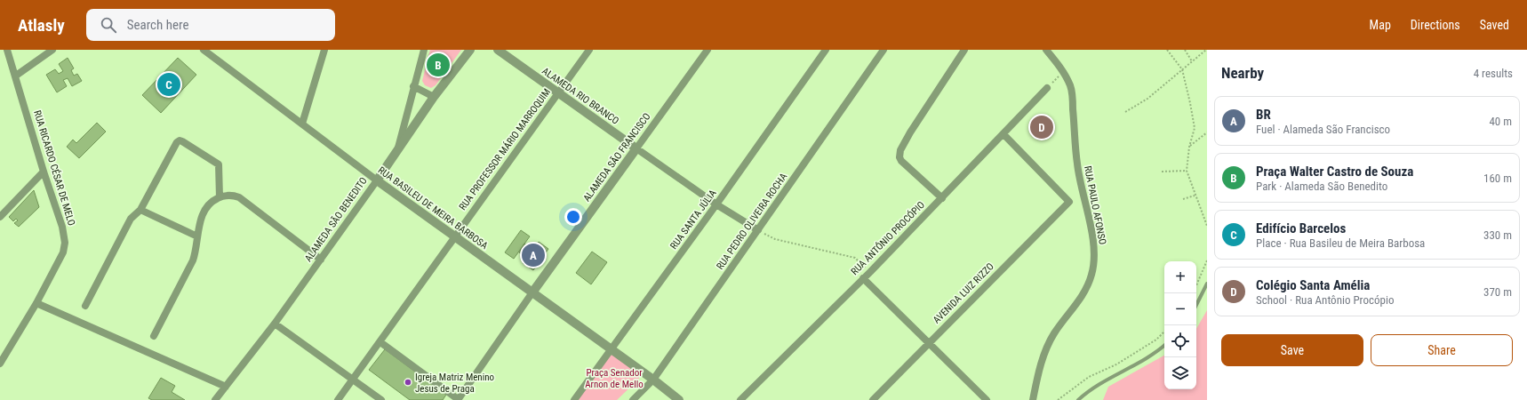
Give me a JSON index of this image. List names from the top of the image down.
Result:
{
  "streets": {
    "street": [
      "ALAMEDA RIO BRANCO",
      "RUA PROFESSOR MÁRIO MARROQUIM",
      "ALAMEDA SÃO FRANCISCO",
      "RUA RICARDO CÉSAR DE MELO",
      "RUA PAULO AFONSO",
      "RUA BASILEU DE MEIRA BARBOSA",
      "ALAMEDA SÃO BENEDITO",
      "RUA SANTA JÚLIA",
      "RUA PEDRO OLIVEIRA ROCHA",
      "RUA ANTÔNIO PROCÓPIO",
      "AVENIDA LUIZ RIZZO"
    ]
  },
  "crossings": [
    ["ALAMEDA RIO BRANCO", "RUA PROFESSOR MÁRIO MARROQUIM"],
    ["ALAMEDA RIO BRANCO", "ALAMEDA SÃO FRANCISCO"],
    ["ALAMEDA RIO BRANCO", "RUA SANTA JÚLIA"],
    ["ALAMEDA RIO BRANCO", "RUA PEDRO OLIVEIRA ROCHA"],
    ["RUA PROFESSOR MÁRIO MARROQUIM", "RUA BASILEU DE MEIRA BARBOSA"],
    ["ALAMEDA SÃO FRANCISCO", "RUA BASILEU DE MEIRA BARBOSA"],
    ["RUA BASILEU DE MEIRA BARBOSA", "ALAMEDA SÃO BENEDITO"],
    ["RUA BASILEU DE MEIRA BARBOSA", "RUA SANTA JÚLIA"],
    ["RUA BASILEU DE MEIRA BARBOSA", "RUA PEDRO OLIVEIRA ROCHA"],
    ["RUA ANTÔNIO PROCÓPIO", "AVENIDA LUIZ RIZZO"]
  ],
  "parks": ["Praça Senador Arnon de Mello"],
  "places": ["Igreja Matriz Menino Jesus de Praga"],
  "page": {
    "header": "Atlasly",
    "search": "Search here",
    "nav": ["Map", "Directions", "Saved"],
    "heading": ["Nearby", "4 results"],
    "pins": [
      "B",
      "C",
      "D",
      "A"
    ],
    "list": [
      {
        "mark": "A",
        "name": "BR",
        "note": "Fuel · Alameda São Francisco",
        "value": "40 m"
      },
      {
        "mark": "B",
        "name": "Praça Walter Castro de Souza",
        "note": "Park · Alameda São Benedito",
        "value": "160 m"
      },
      {
        "mark": "C",
        "name": "Edifício Barcelos",
        "note": "Place · Rua Basileu de Meira Barbosa",
        "value": "330 m"
      },
      {
        "mark": "D",
        "name": "Colégio Santa Amélia",
        "note": "School · Rua Antônio Procópio",
        "value": "370 m"
      }
    ],
    "map_buttons": ["+", "−"],
    "buttons": ["Save", "Share"]
  }
}
